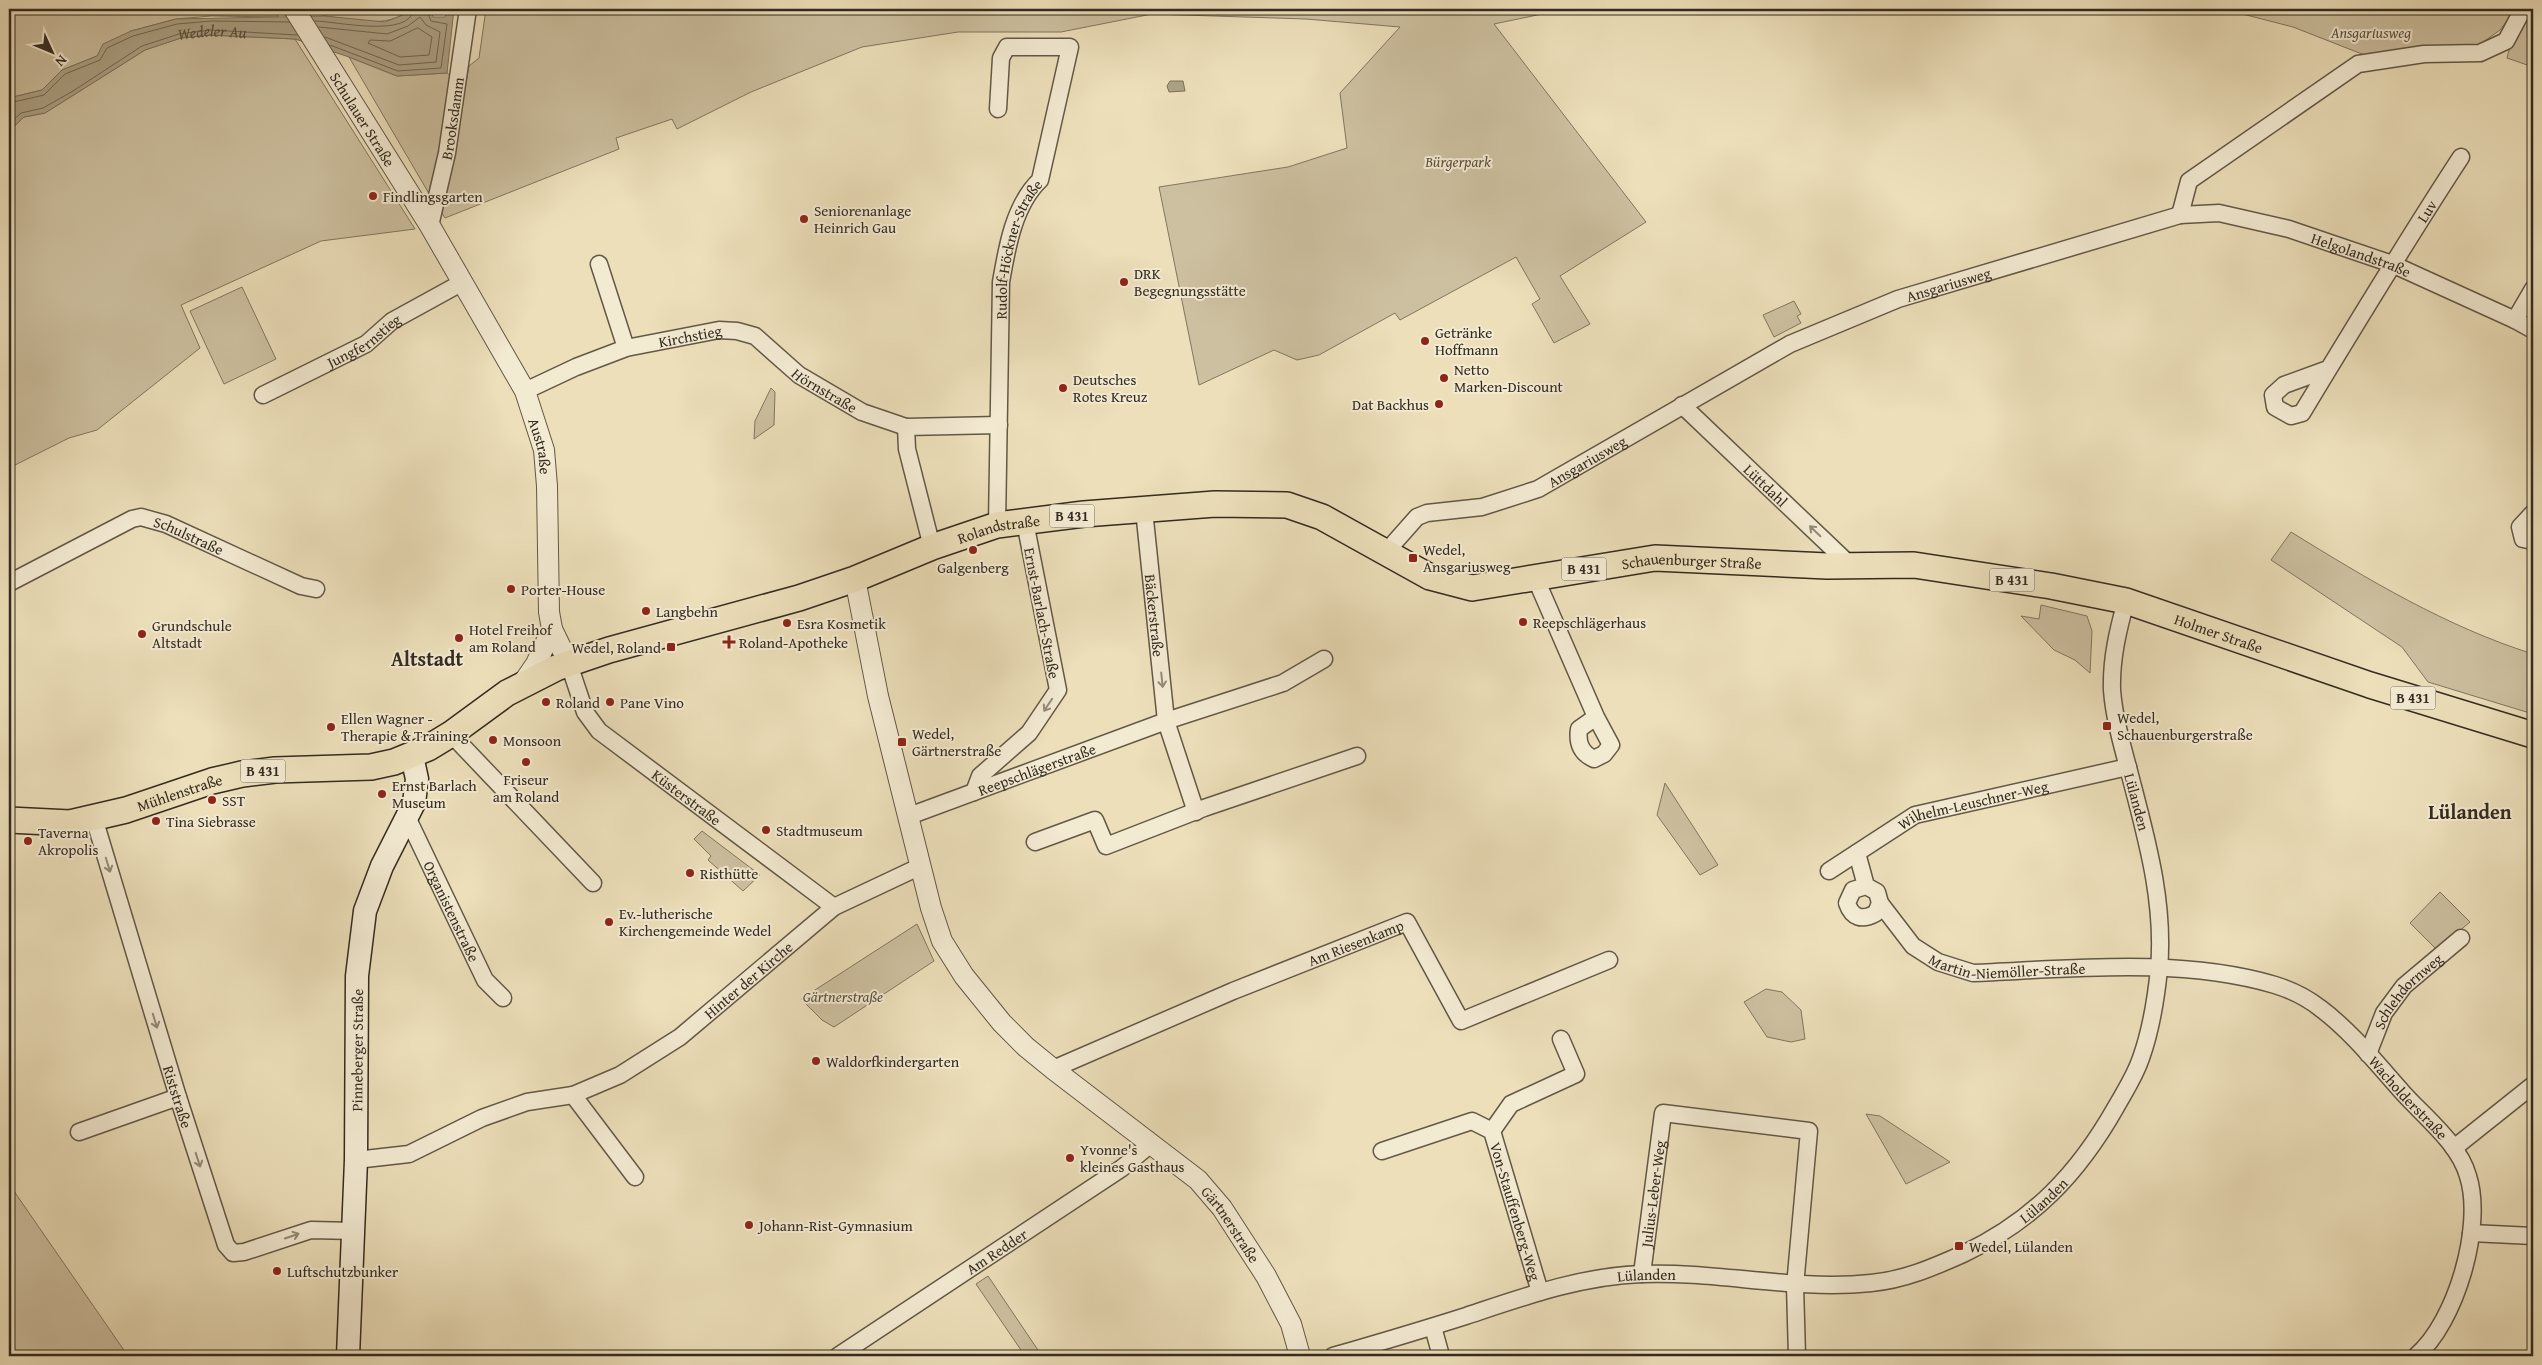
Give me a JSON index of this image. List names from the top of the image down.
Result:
{
  "streets": {
    "main road": [
      "B 431",
      "Rolandstraße",
      "Schauenburger Straße",
      "Holmer Straße",
      "Mühlenstraße",
      "Pinneberger Straße"
    ],
    "street": [
      "Brooksdamm",
      "Schulauer Straße",
      "Luv",
      "Rudolf-Höckner-Straße",
      "Helgolandstraße",
      "Ansgariusweg",
      "Kirchstieg",
      "Jungfernstieg",
      "Hörnstraße",
      "Austraße",
      "Lüttdahl",
      "Schulstraße",
      "Ernst-Barlach-Straße",
      "Bäckerstraße",
      "Reepschlägerstraße",
      "Küsterstraße",
      "Lülanden",
      "Wilhelm-Leuschner-Weg",
      "Organistenstraße",
      "Am Riesenkamp",
      "Martin-Niemöller-Straße",
      "Hinter der Kirche",
      "Schlehdornweg",
      "Riststraße",
      "Wacholderstraße",
      "Julius-Leber-Weg",
      "Von-Stauffenberg-Weg",
      "Gärtnerstraße",
      "Am Redder"
    ]
  },
  "crossings": [
    ["Brooksdamm", "Schulauer Straße"],
    ["Schulauer Straße", "Jungfernstieg"],
    ["Schulauer Straße", "Austraße"],
    ["Luv", "Helgolandstraße"],
    ["Rudolf-Höckner-Straße", "Hörnstraße"],
    ["Rudolf-Höckner-Straße", "Rolandstraße"],
    ["Helgolandstraße", "Ansgariusweg"],
    ["Ansgariusweg", "Lüttdahl"],
    ["Ansgariusweg", "Rolandstraße"],
    ["Kirchstieg", "Hörnstraße"],
    ["Kirchstieg", "Austraße"],
    ["Jungfernstieg", "Austraße"],
    ["Austraße", "B 431"],
    ["Austraße", "Rolandstraße"],
    ["Austraße", "Küsterstraße"],
    ["Lüttdahl", "Schauenburger Straße"],
    ["B 431", "Rolandstraße"],
    ["B 431", "Mühlenstraße"],
    ["B 431", "Küsterstraße"],
    ["B 431", "Pinneberger Straße"],
    ["Rolandstraße", "Schauenburger Straße"],
    ["Rolandstraße", "Ernst-Barlach-Straße"],
    ["Rolandstraße", "Bäckerstraße"],
    ["Rolandstraße", "Küsterstraße"],
    ["Rolandstraße", "Gärtnerstraße"],
    ["Schauenburger Straße", "Holmer Straße"],
    ["Ernst-Barlach-Straße", "Reepschlägerstraße"],
    ["Bäckerstraße", "Reepschlägerstraße"],
    ["Holmer Straße", "Lülanden"],
    ["Reepschlägerstraße", "Gärtnerstraße"],
    ["Mühlenstraße", "Pinneberger Straße"],
    ["Mühlenstraße", "Riststraße"],
    ["Küsterstraße", "Hinter der Kirche"],
    ["Lülanden", "Wilhelm-Leuschner-Weg"],
    ["Lülanden", "Martin-Niemöller-Straße"],
    ["Lülanden", "Wacholderstraße"],
    ["Lülanden", "Julius-Leber-Weg"],
    ["Lülanden", "Von-Stauffenberg-Weg"],
    ["Wilhelm-Leuschner-Weg", "Martin-Niemöller-Straße"],
    ["Organistenstraße", "Pinneberger Straße"],
    ["Am Riesenkamp", "Gärtnerstraße"],
    ["Martin-Niemöller-Straße", "Wacholderstraße"],
    ["Hinter der Kirche", "Pinneberger Straße"],
    ["Hinter der Kirche", "Gärtnerstraße"],
    ["Schlehdornweg", "Wacholderstraße"],
    ["Pinneberger Straße", "Riststraße"],
    ["Gärtnerstraße", "Am Redder"]
  ],
  "one_way": [
    "Lüttdahl",
    "Ernst-Barlach-Straße",
    "Bäckerstraße",
    "Riststraße"
  ],
  "districts": ["Altstadt", "Lülanden"],
  "water": ["Wedeler Au"],
  "parks": ["Ansgariusweg", "Bürgerpark", "Gärtnerstraße"],
  "places": {
    "other": [
      "Findlingsgarten",
      "Seniorenanlage Heinrich Gau",
      "DRK Begegnungsstätte",
      "Getränke Hoffmann",
      "Netto Marken-Discount",
      "Deutsches Rotes Kreuz",
      "Dat Backhus",
      "Galgenberg",
      "Porter-House",
      "Langbehn",
      "Reepschlägerhaus",
      "Esra Kosmetik",
      "Grundschule Altstadt",
      "Hotel Freihof am Roland",
      "Roland",
      "Pane Vino",
      "Ellen Wagner - Therapie & Training",
      "Monsoon",
      "Friseur am Roland",
      "Ernst Barlach Museum",
      "SST",
      "Tina Siebrasse",
      "Stadtmuseum",
      "Taverna Akropolis",
      "Risthütte",
      "Ev.-lutherische Kirchengemeinde Wedel",
      "Waldorfkindergarten",
      "Yvonne's kleines Gasthaus",
      "Johann-Rist-Gymnasium",
      "Luftschutzbunker"
    ],
    "transit": [
      "Wedel, Ansgariusweg",
      "Wedel, Roland",
      "Wedel, Schauenburgerstraße",
      "Wedel, Gärtnerstraße",
      "Wedel, Lülanden"
    ],
    "health": ["Roland-Apotheke"]
  },
  "north": "bottom right"
}
